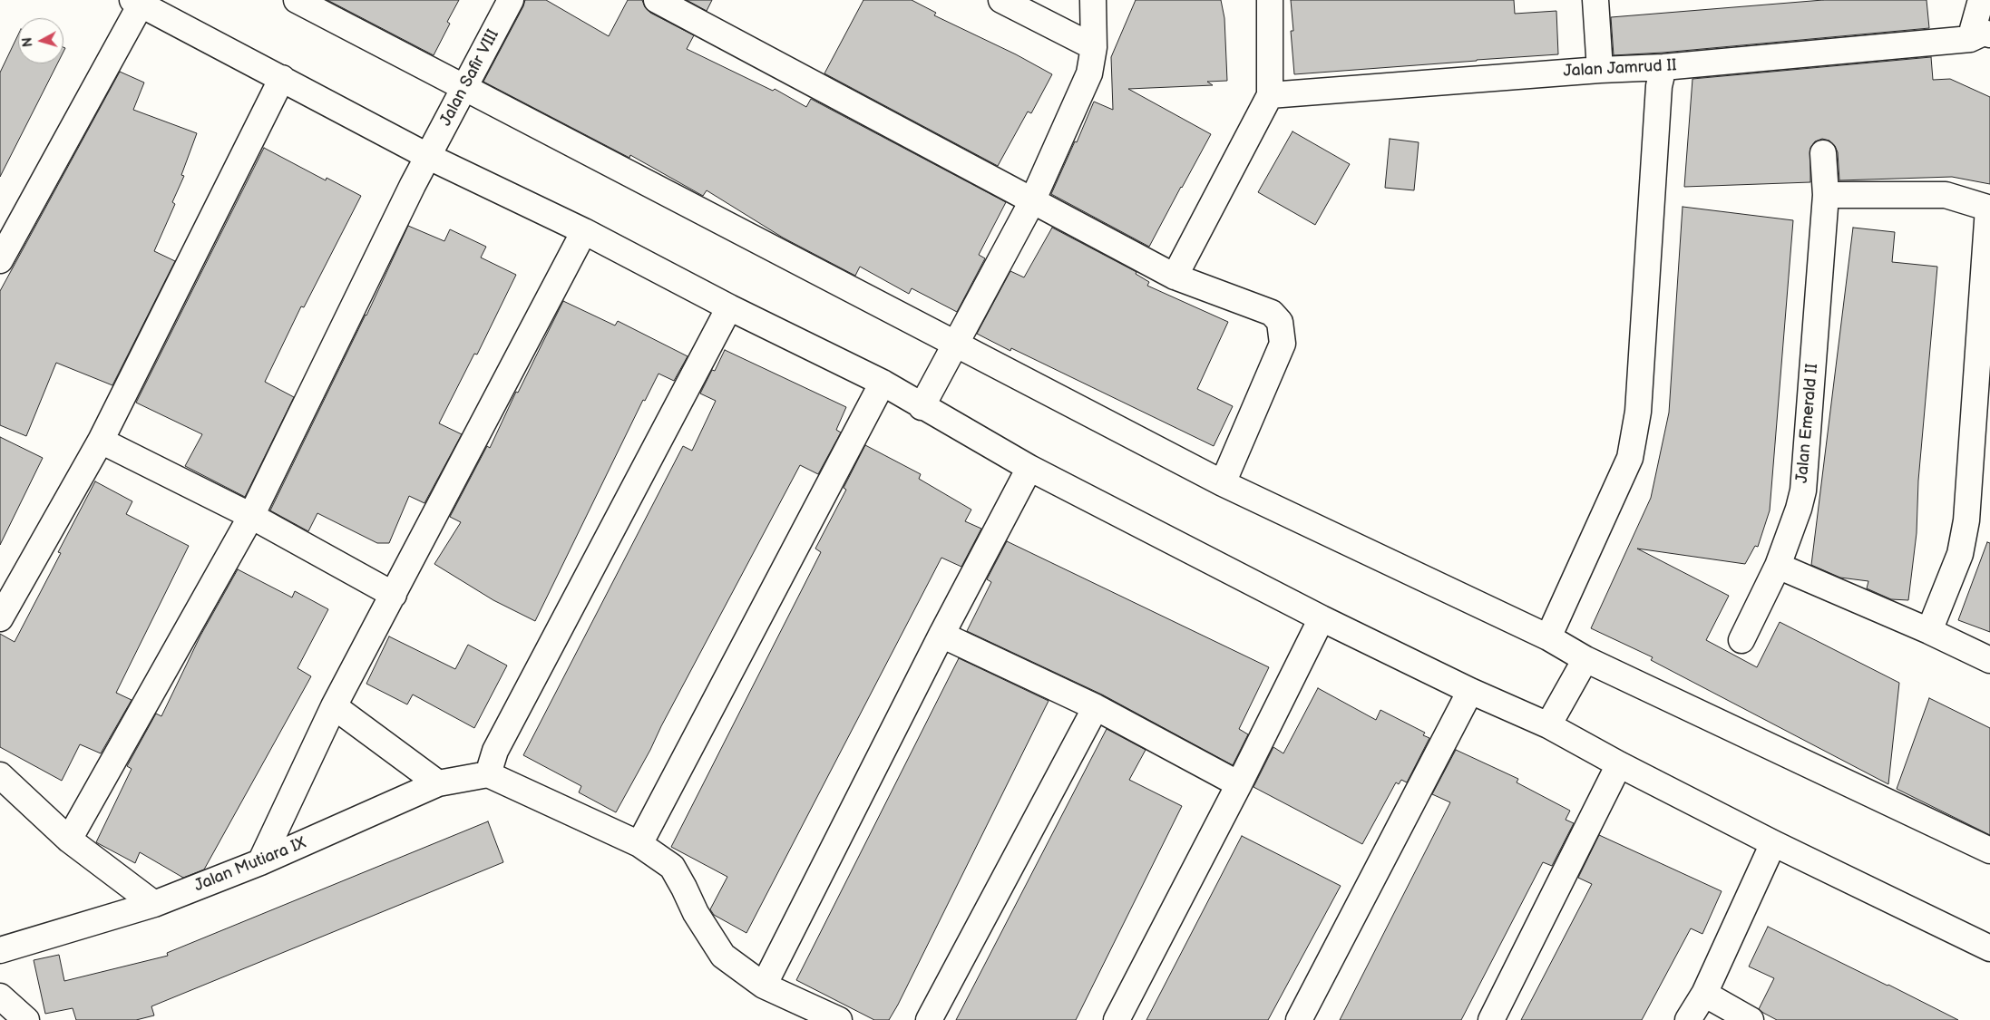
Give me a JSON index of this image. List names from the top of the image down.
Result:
{
  "streets": {
    "street": [
      "Jalan Jamrud II",
      "Jalan Safir VIII",
      "Jalan Emerald II",
      "Jalan Mutiara IX"
    ]
  },
  "north": "left"
}
